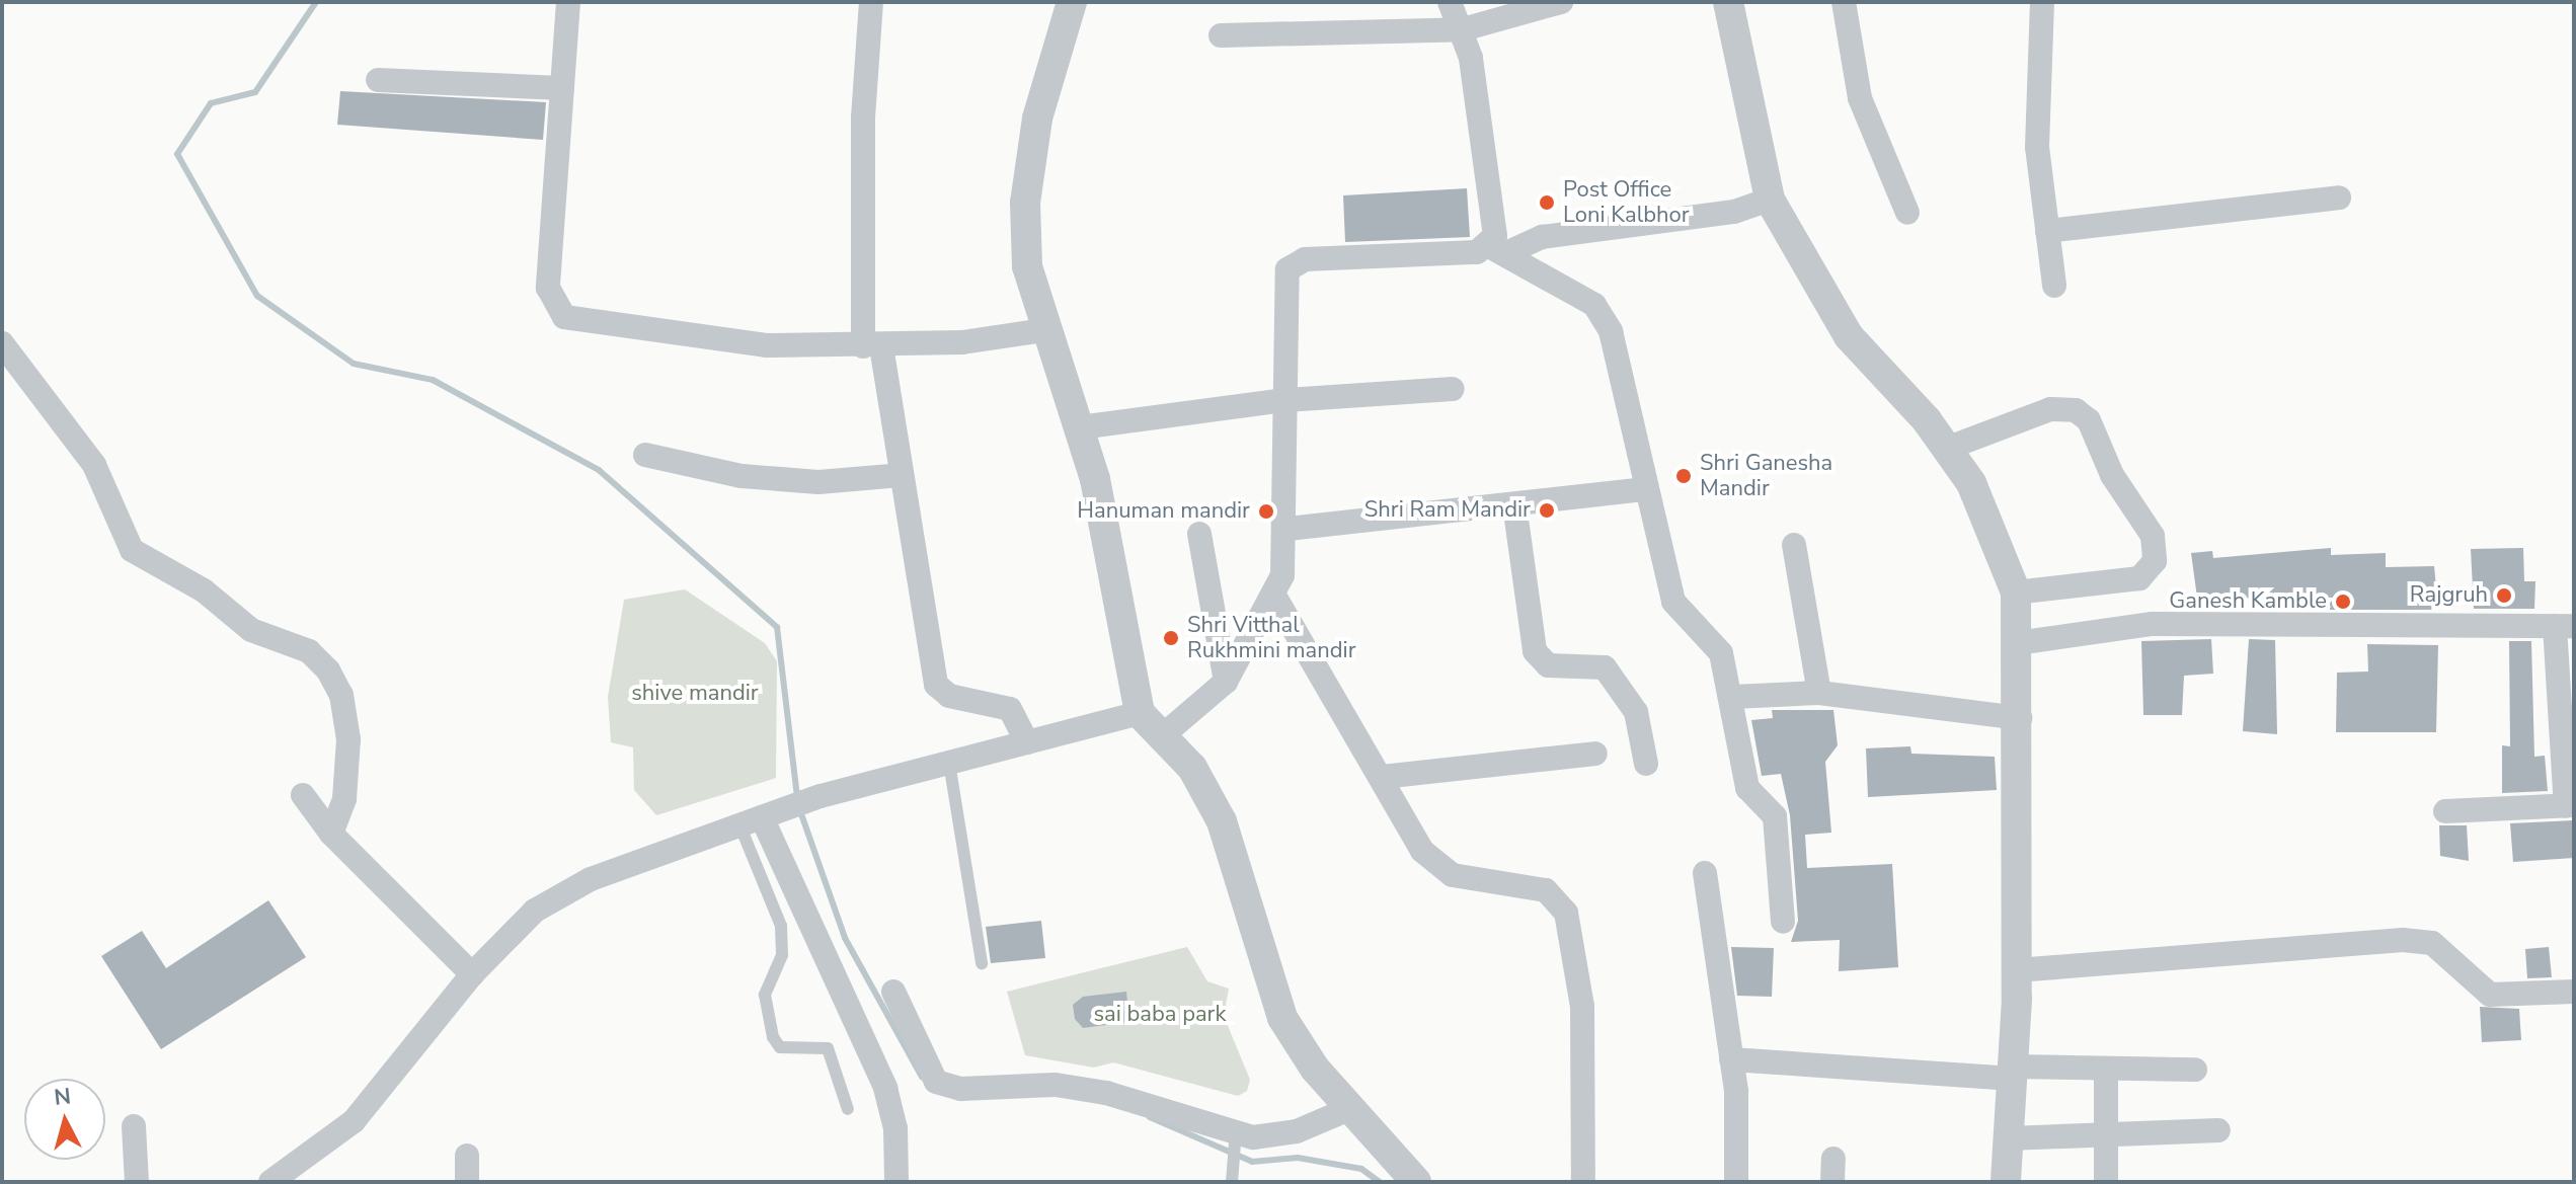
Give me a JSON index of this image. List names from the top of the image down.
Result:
{
  "parks": ["shive mandir", "sai baba park"],
  "places": [
    "Post Office Loni Kalbhor",
    "Shri Ganesha Mandir",
    "Shri Ram Mandir",
    "Hanuman mandir",
    "Rajgruh",
    "Ganesh Kamble",
    "Shri Vitthal Rukhmini mandir"
  ],
  "north": "top"
}
